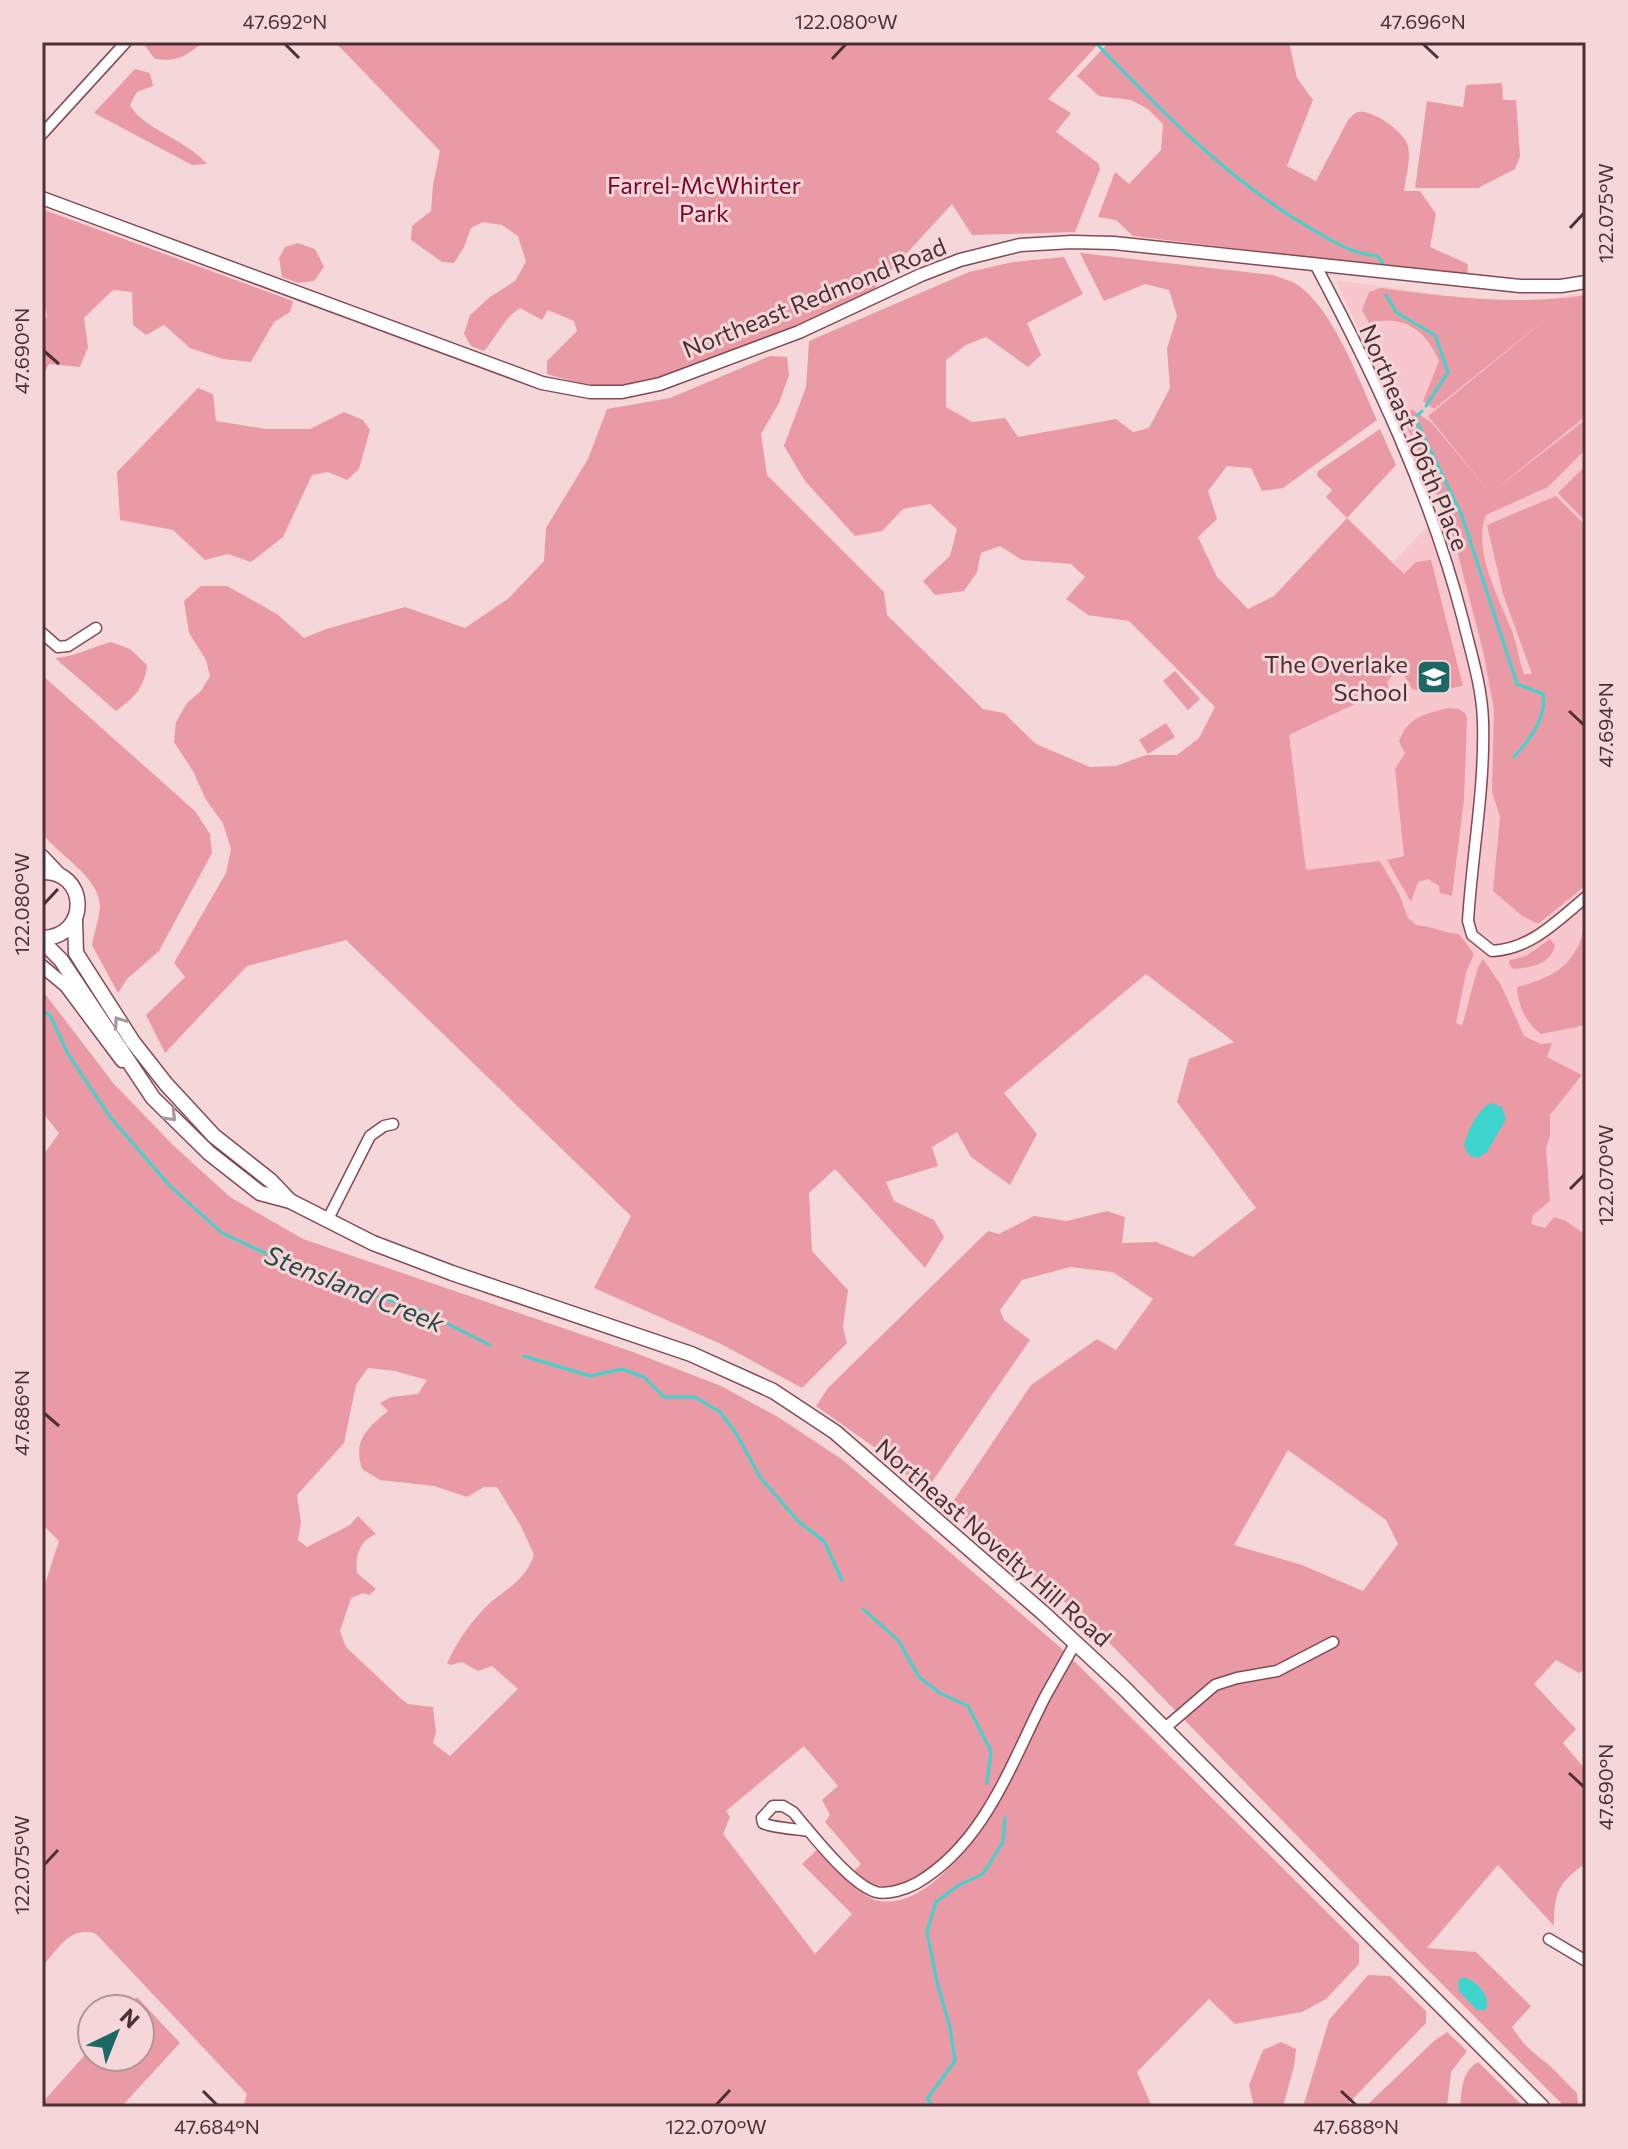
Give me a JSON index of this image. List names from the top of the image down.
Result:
{
  "streets": {
    "main road": ["Northeast Novelty Hill Road"],
    "street": ["Northeast Redmond Road", "Northeast 106th Place"]
  },
  "crossings": [
    ["Northeast Redmond Road", "Northeast 106th Place"]
  ],
  "water": ["Stensland Creek"],
  "parks": ["Farrel-McWhirter Park"],
  "places": {
    "school or university": ["The Overlake School"]
  },
  "north": "top right",
  "coordinates": [
    "47.692°N",
    "122.080°W",
    "47.696°N",
    "122.075°W",
    "47.690°N",
    "47.694°N",
    "122.070°W",
    "47.686°N",
    "47.684°N",
    "47.688°N"
  ]
}
